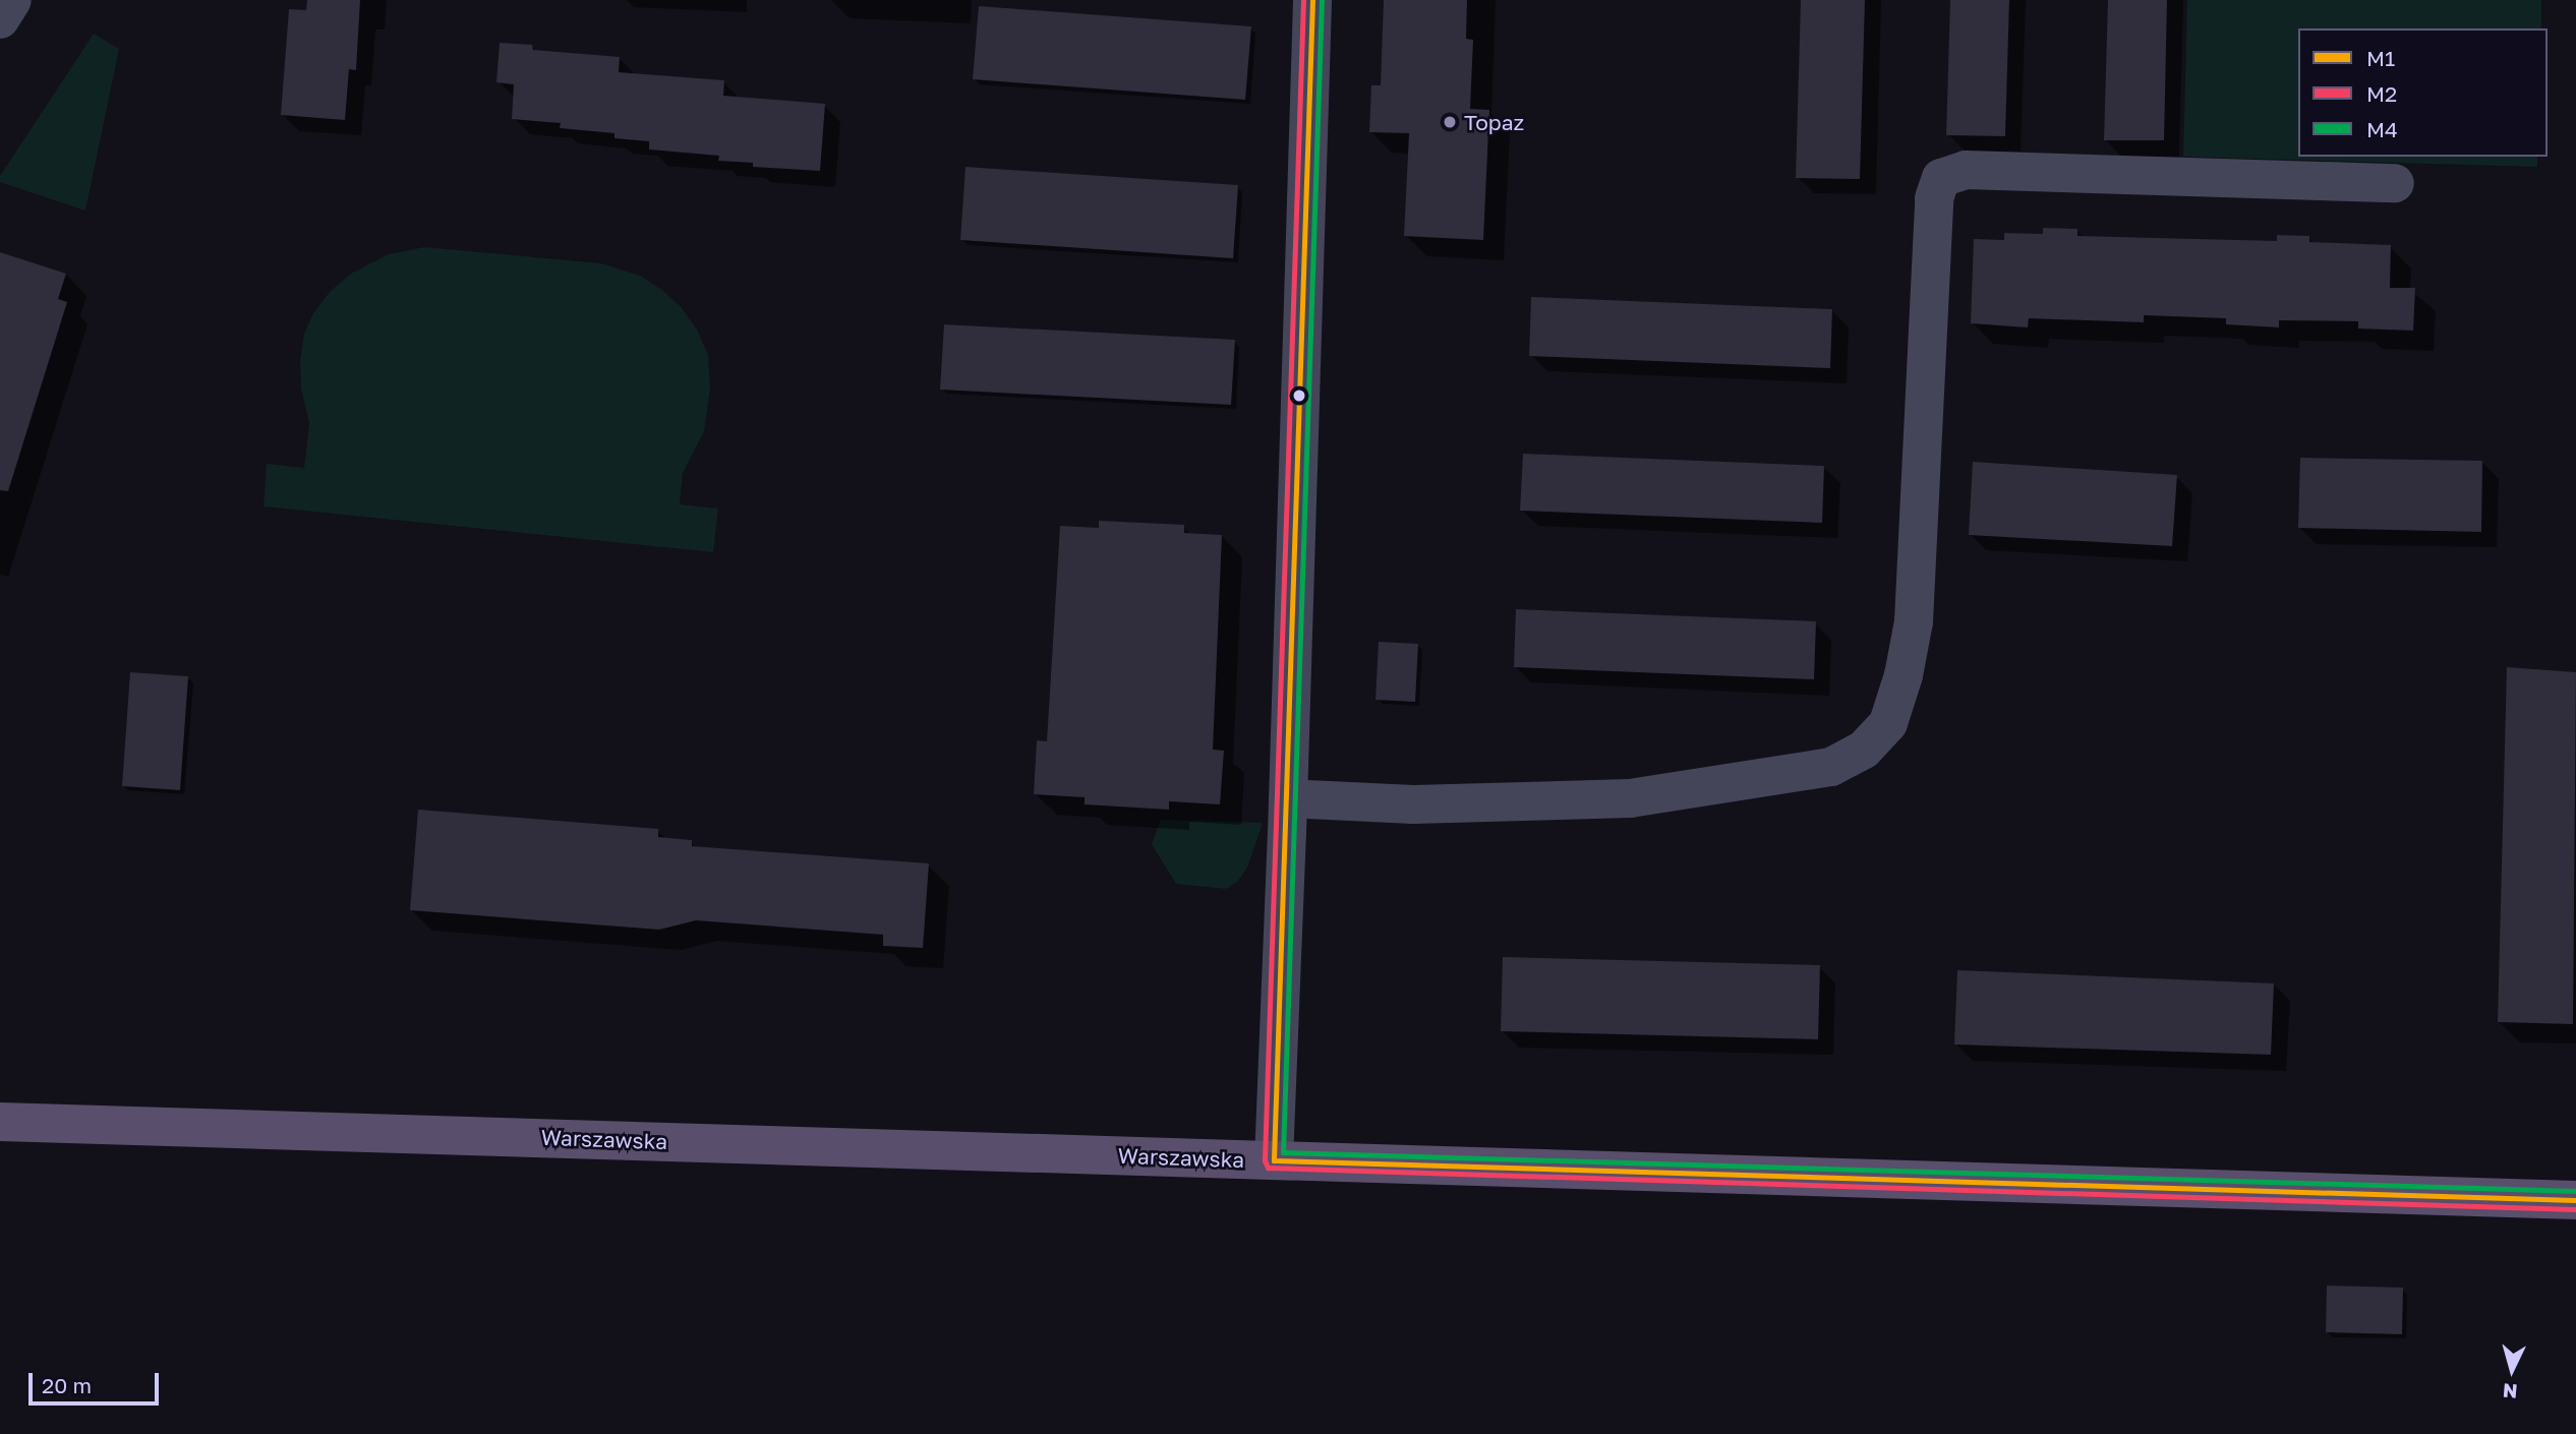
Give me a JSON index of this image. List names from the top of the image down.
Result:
{
  "streets": {
    "main road": ["Warszawska"]
  },
  "places": ["Topaz"],
  "lines": ["transit line M1", "transit line M2", "transit line M4"],
  "legend": ["M1", "M2", "M4"],
  "scale_bar": "20 m",
  "north": "bottom"
}
